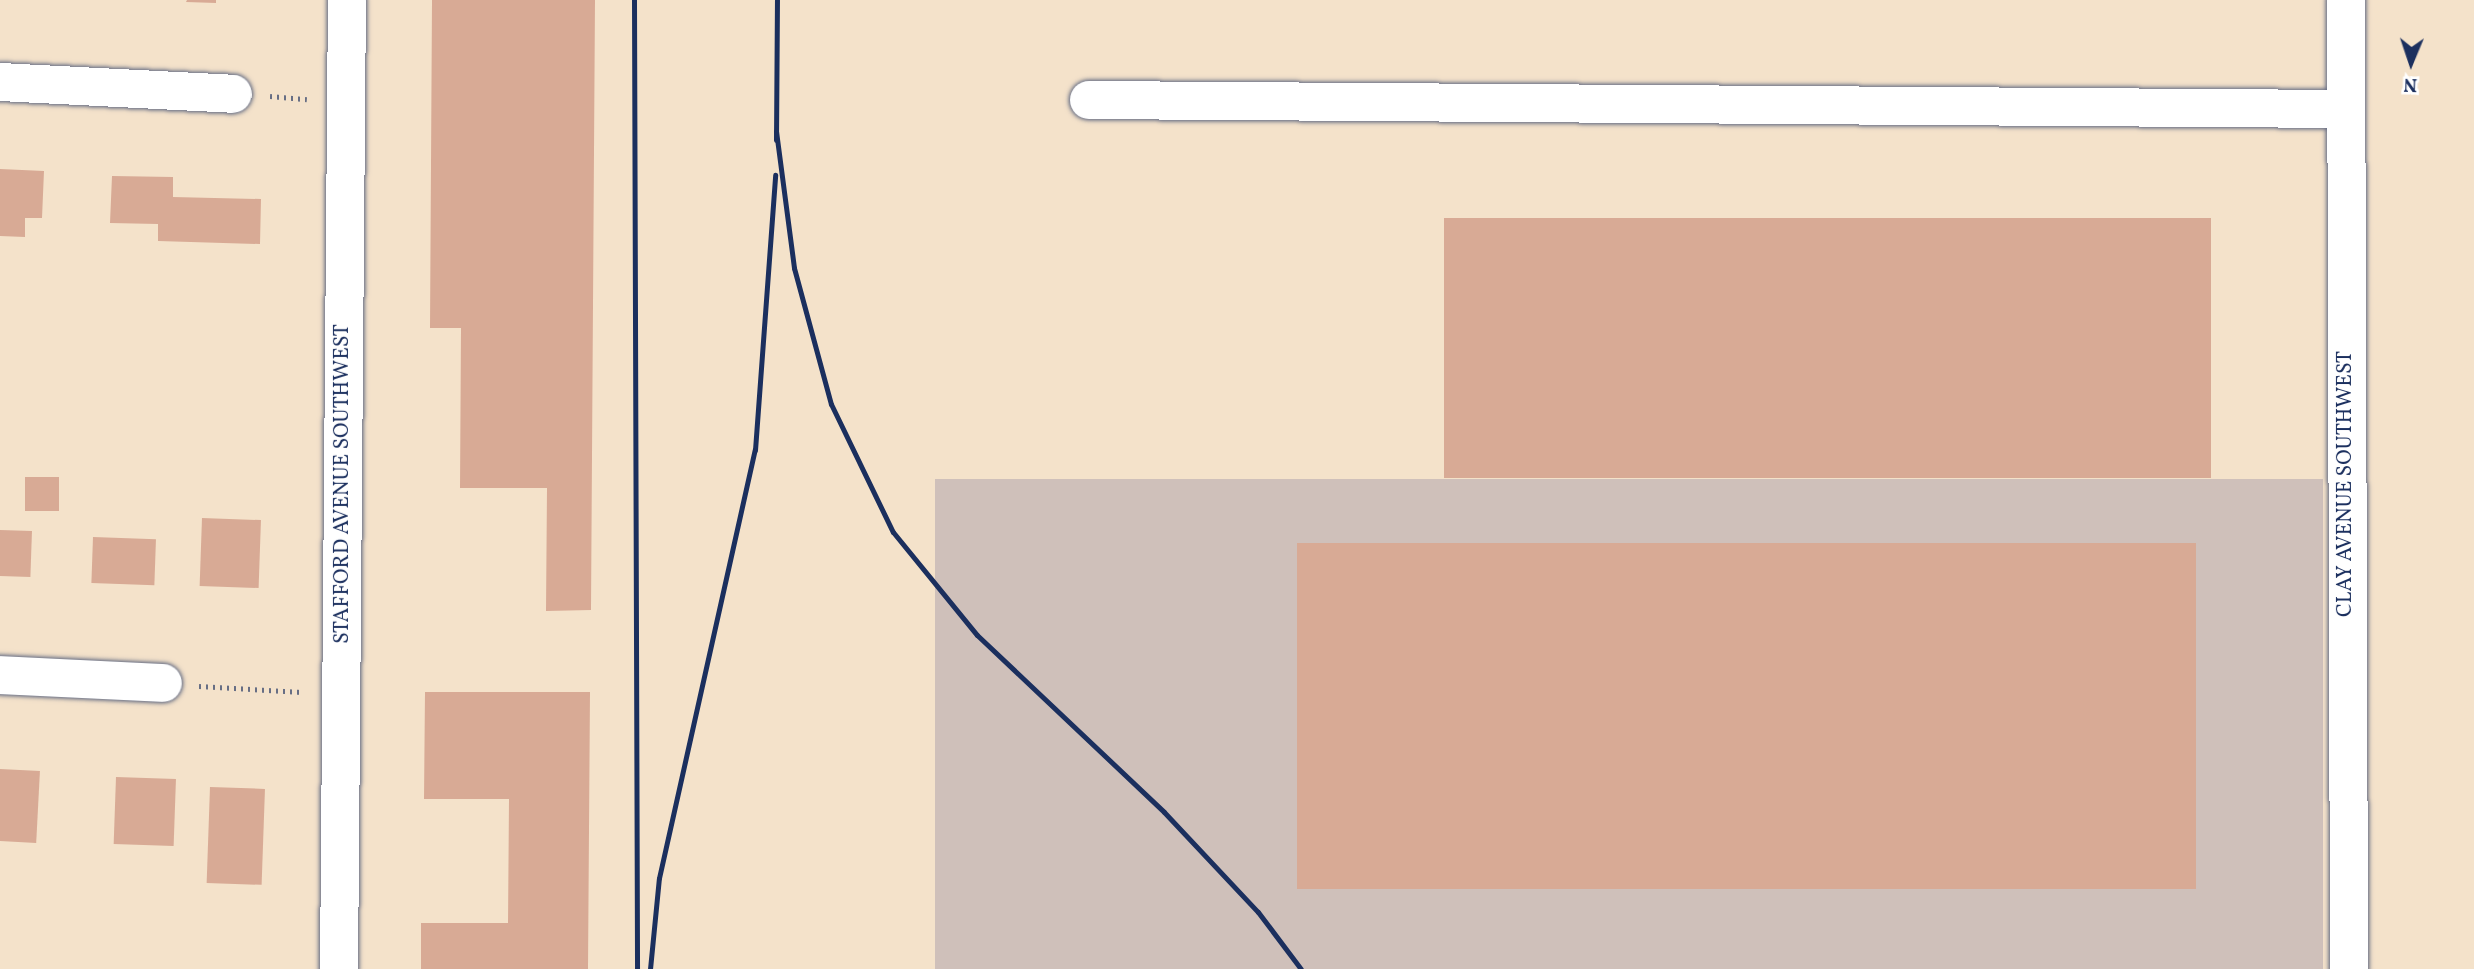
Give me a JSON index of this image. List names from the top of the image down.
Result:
{
  "streets": {
    "street": ["STAFFORD AVENUE SOUTHWEST", "CLAY AVENUE SOUTHWEST"]
  },
  "north": "bottom"
}
